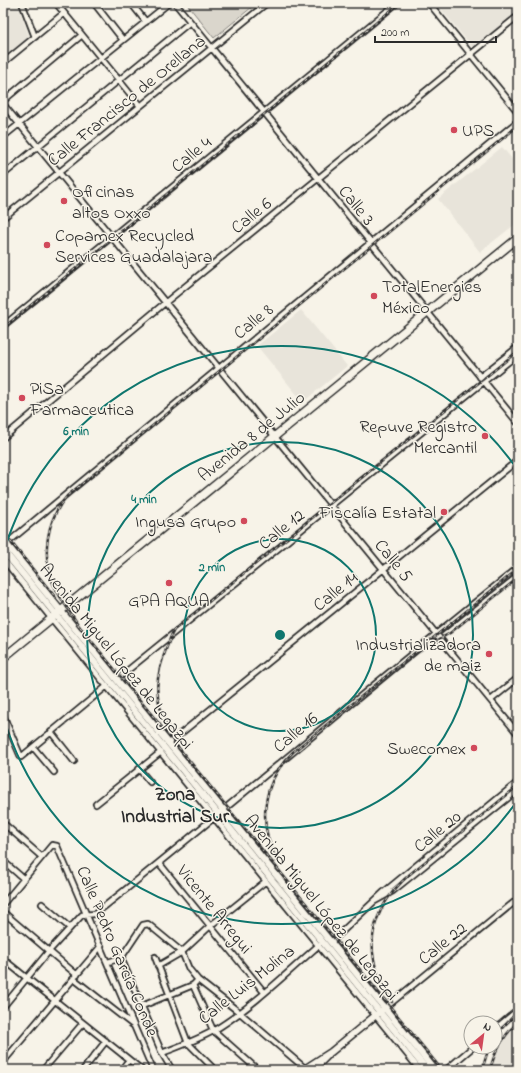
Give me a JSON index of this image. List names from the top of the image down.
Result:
{
  "streets": {
    "main road": ["Avenida 8 de Julio", "Avenida Miguel López de Legazpi"],
    "street": [
      "Calle Francisco de Orellana",
      "Calle 4",
      "Calle 3",
      "Calle 6",
      "Calle 8",
      "Calle 12",
      "Calle 5",
      "Calle 14",
      "Calle 16",
      "Calle 20",
      "Vicente Arregui",
      "Calle 22",
      "Calle Pedro García Conde",
      "Calle Luis Molina"
    ]
  },
  "crossings": [
    ["Calle Francisco de Orellana", "Calle 3"],
    ["Calle Francisco de Orellana", "Calle 5"],
    ["Calle 4", "Calle 3"],
    ["Calle 4", "Calle 5"],
    ["Calle 3", "Calle 6"],
    ["Calle 3", "Calle 8"],
    ["Calle 3", "Avenida 8 de Julio"],
    ["Calle 3", "Calle 12"],
    ["Calle 6", "Calle 5"],
    ["Calle 8", "Calle 5"],
    ["Calle 8", "Avenida Miguel López de Legazpi"],
    ["Avenida 8 de Julio", "Calle 5"],
    ["Avenida 8 de Julio", "Avenida Miguel López de Legazpi"],
    ["Calle 12", "Calle 5"],
    ["Calle 12", "Avenida Miguel López de Legazpi"],
    ["Calle 5", "Calle 14"],
    ["Calle 5", "Calle 16"],
    ["Calle 14", "Avenida Miguel López de Legazpi"],
    ["Avenida Miguel López de Legazpi", "Calle 16"],
    ["Avenida Miguel López de Legazpi", "Calle 20"],
    ["Avenida Miguel López de Legazpi", "Calle 22"],
    ["Avenida Miguel López de Legazpi", "Calle Luis Molina"],
    ["Calle 16", "Vicente Arregui"],
    ["Calle 16", "Calle Pedro García Conde"],
    ["Vicente Arregui", "Calle Luis Molina"]
  ],
  "districts": ["Zona Industrial Sur"],
  "places": [
    "UPS",
    "Oficinas altos Oxxo",
    "Copamex Recycled Services Guadalajara",
    "TotalEnergies México",
    "PiSa Farmaceutica",
    "Repuve Registro Mercantil",
    "Fiscalía Estatal",
    "Ingusa Grupo",
    "GPA AQUA",
    "Industrializadora de maiz",
    "Swecomex"
  ],
  "scale_bar": "200 m",
  "north": "top right",
  "rings": ["6 min", "4 min", "2 min"]
}
